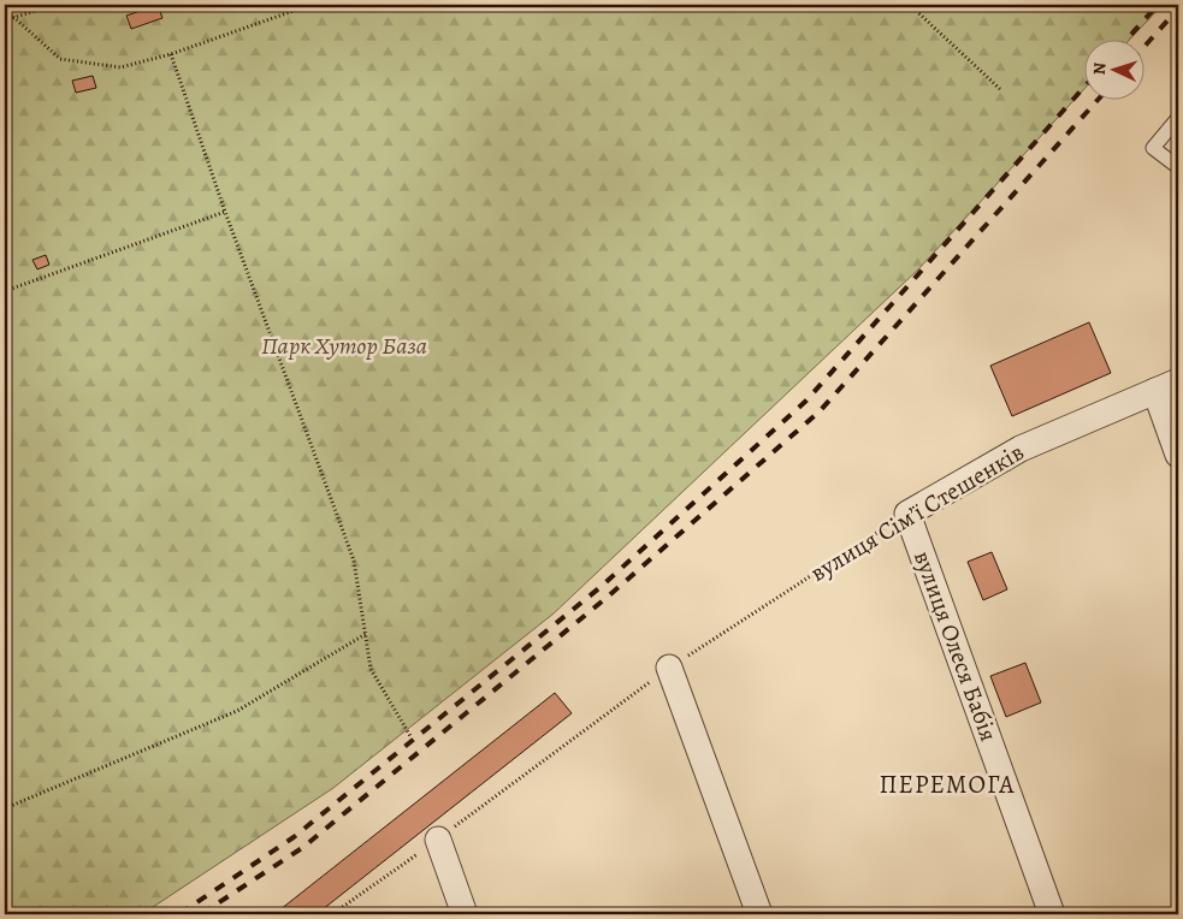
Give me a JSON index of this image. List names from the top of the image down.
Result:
{
  "streets": {
    "street": ["вулиця Сімʼї Стешенків", "вулиця Олеся Бабія"]
  },
  "crossings": [
    ["вулиця Сімʼї Стешенків", "вулиця Олеся Бабія"]
  ],
  "districts": ["ПЕРЕМОГА"],
  "parks": ["Парк Хутор База"],
  "north": "left"
}
